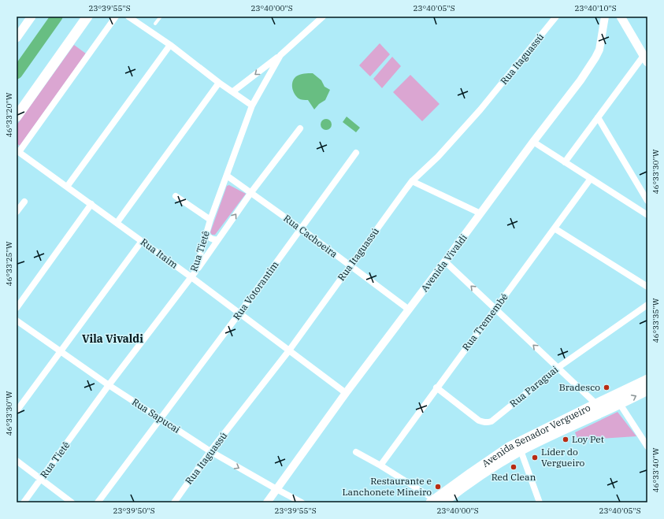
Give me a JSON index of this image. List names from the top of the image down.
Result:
{
  "streets": {
    "main road": ["Avenida Senador Vergueiro"],
    "street": [
      "Rua Itaguassú",
      "Rua Cachoeira",
      "Rua Tietê",
      "Rua Itaim",
      "Avenida Vivaldi",
      "Rua Votorantim",
      "Rua Tremembé",
      "Rua Paraguai",
      "Rua Sapucai"
    ]
  },
  "crossings": [
    ["Rua Itaguassú", "Rua Cachoeira"],
    ["Rua Itaguassú", "Rua Itaim"],
    ["Rua Itaguassú", "Rua Sapucai"],
    ["Rua Cachoeira", "Rua Tietê"],
    ["Rua Cachoeira", "Avenida Vivaldi"],
    ["Rua Cachoeira", "Rua Votorantim"],
    ["Rua Tietê", "Rua Itaim"],
    ["Rua Tietê", "Rua Sapucai"],
    ["Rua Itaim", "Avenida Vivaldi"],
    ["Rua Itaim", "Rua Votorantim"],
    ["Avenida Vivaldi", "Rua Sapucai"],
    ["Rua Votorantim", "Rua Sapucai"],
    ["Rua Tremembé", "Rua Paraguai"]
  ],
  "districts": ["Vila Vivaldi"],
  "places": [
    "Bradesco",
    "Loy Pet",
    "Líder do Vergueiro",
    "Red Clean",
    "Restaurante e Lanchonete Mineiro"
  ],
  "coordinates": [
    "23°39'55\"S",
    "23°40'00\"S",
    "23°40'05\"S",
    "23°40'10\"S",
    "46°33'20\"W",
    "46°33'30\"W",
    "46°33'25\"W",
    "46°33'35\"W",
    "46°33'40\"W",
    "23°39'50\"S"
  ]
}
